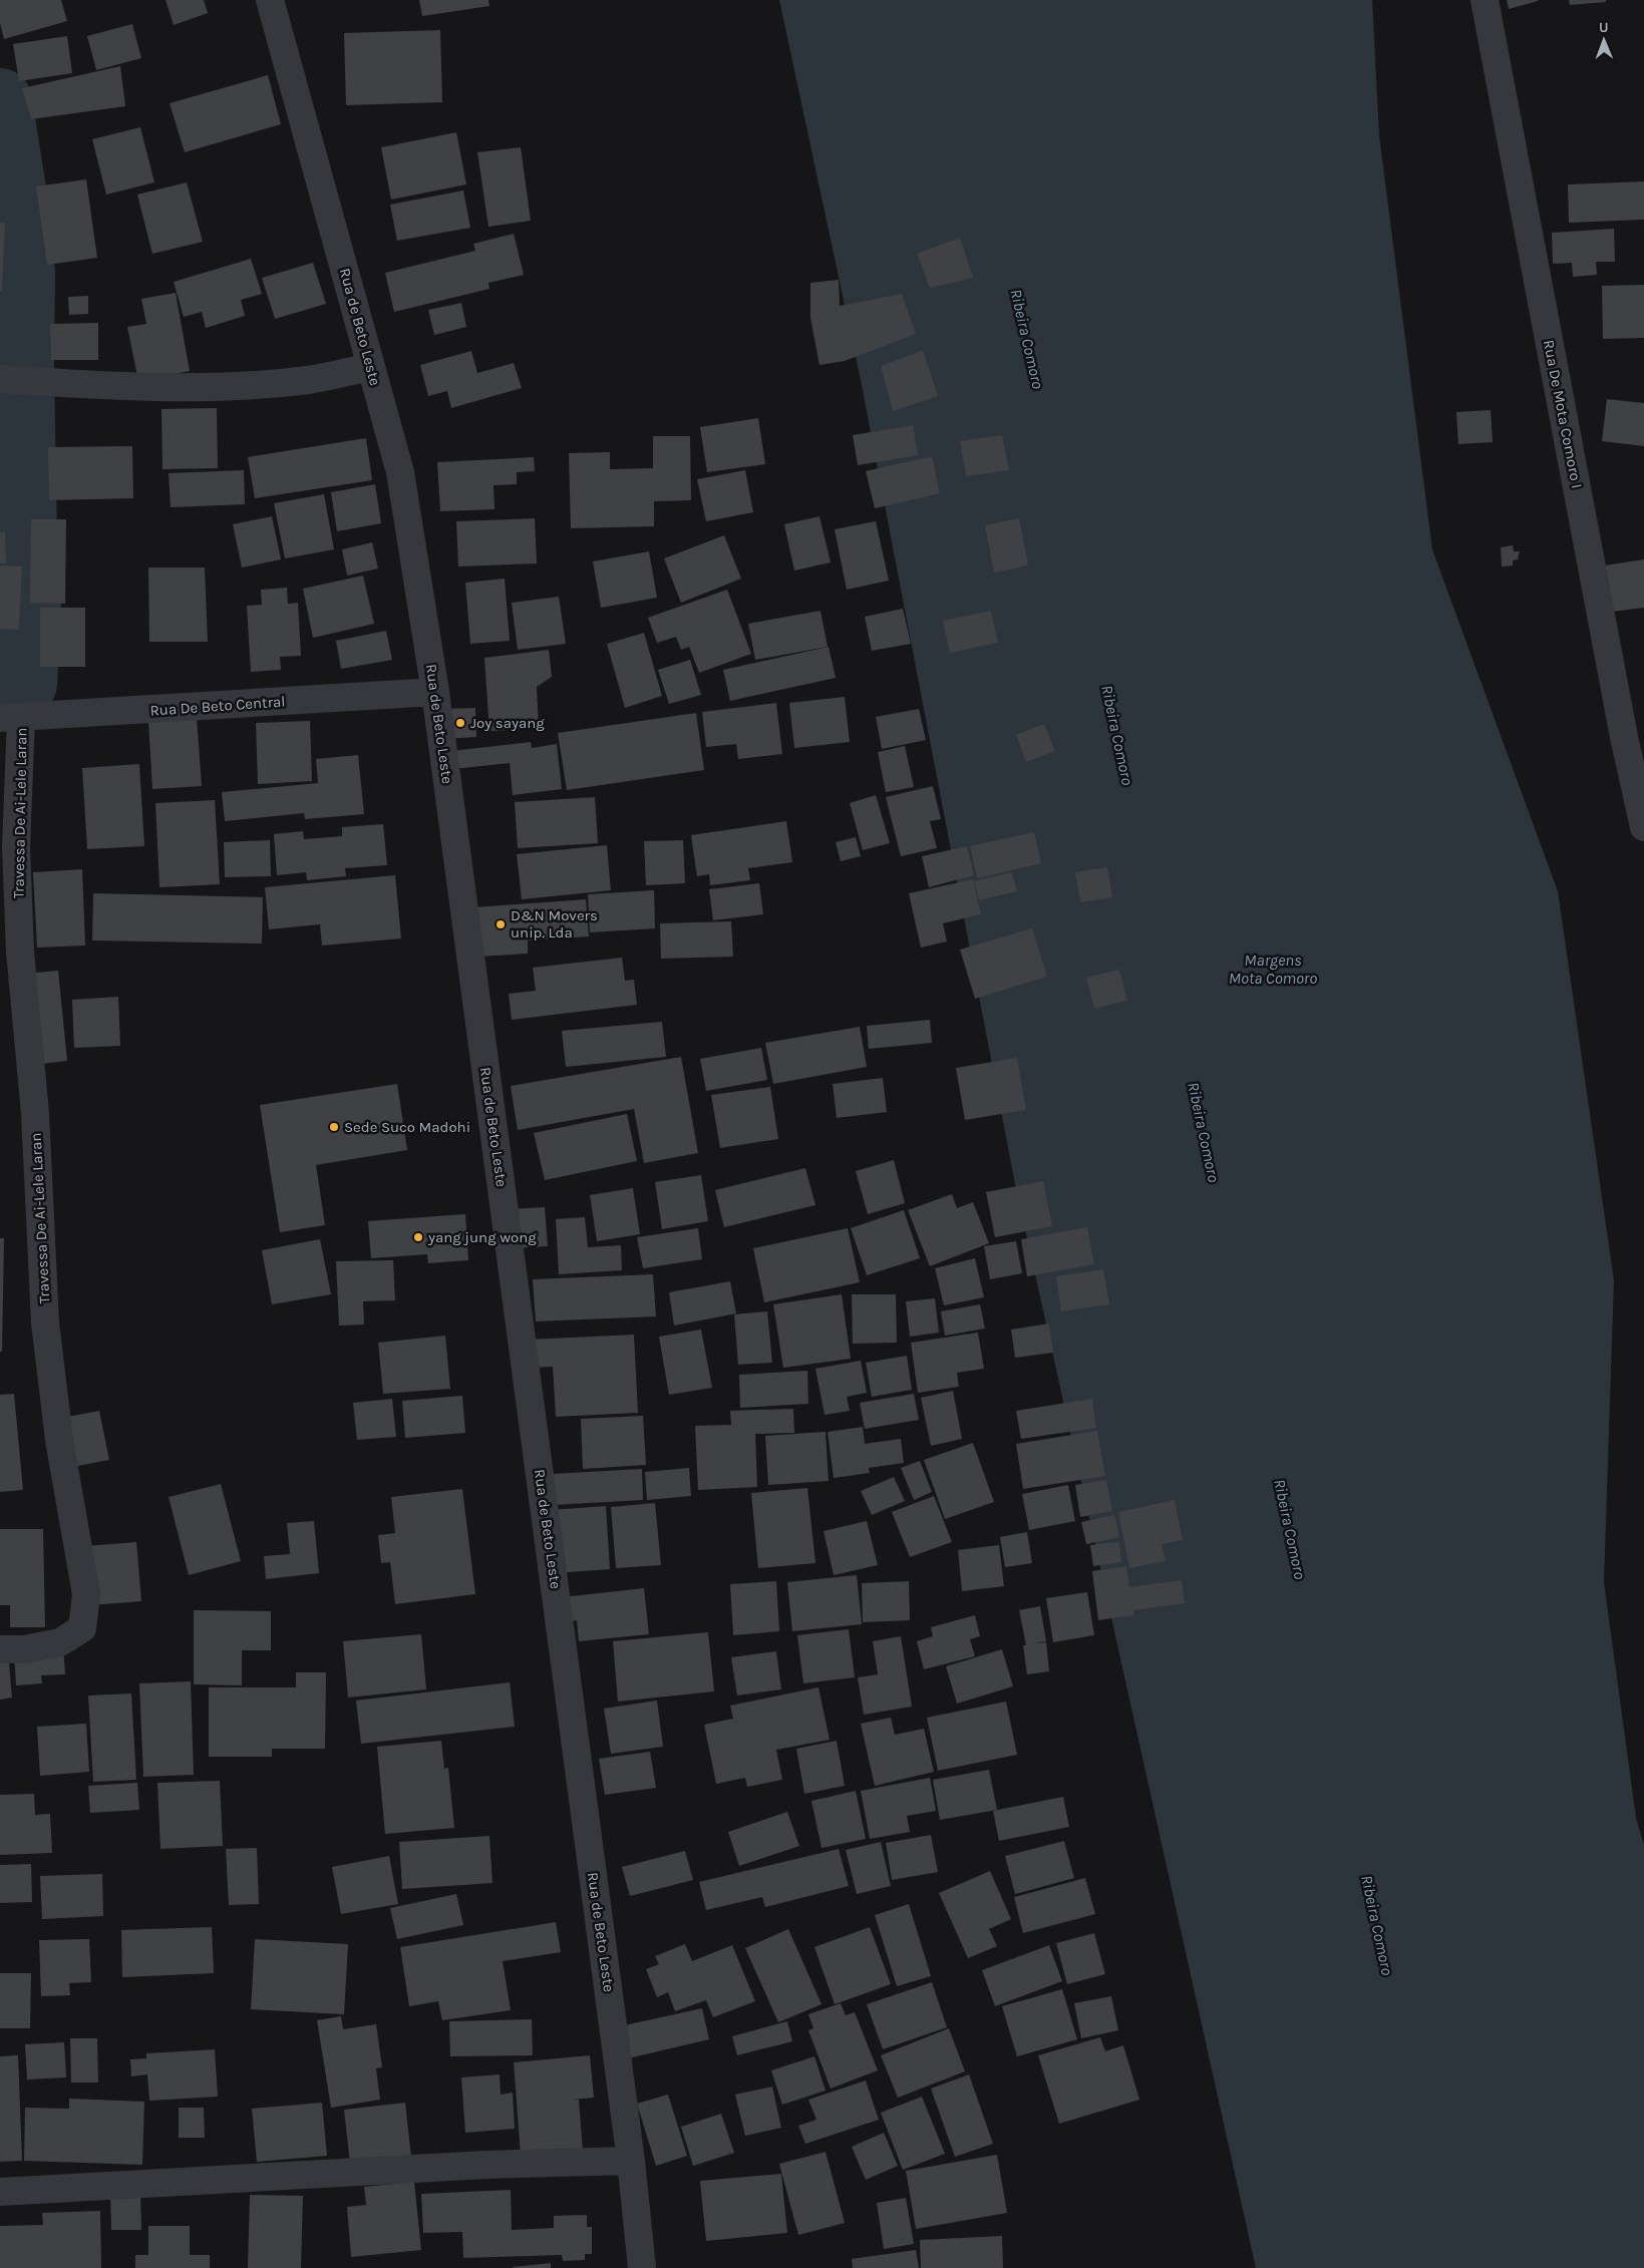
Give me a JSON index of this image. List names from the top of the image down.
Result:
{
  "streets": {
    "street": [
      "Rua de Beto Leste",
      "Rua De Mota Comoro I",
      "Rua De Beto Central",
      "Travessa De Ai-Lele Laran"
    ]
  },
  "crossings": [
    ["Rua de Beto Leste", "Rua De Beto Central"],
    ["Rua De Beto Central", "Travessa De Ai-Lele Laran"]
  ],
  "water": ["Ribeira Comoro", "Margens Mota Comoro"],
  "places": [
    "Joy sayang",
    "D&N Movers unip. Lda",
    "Sede Suco Madohi",
    "yang jung wong"
  ],
  "north": "top"
}
